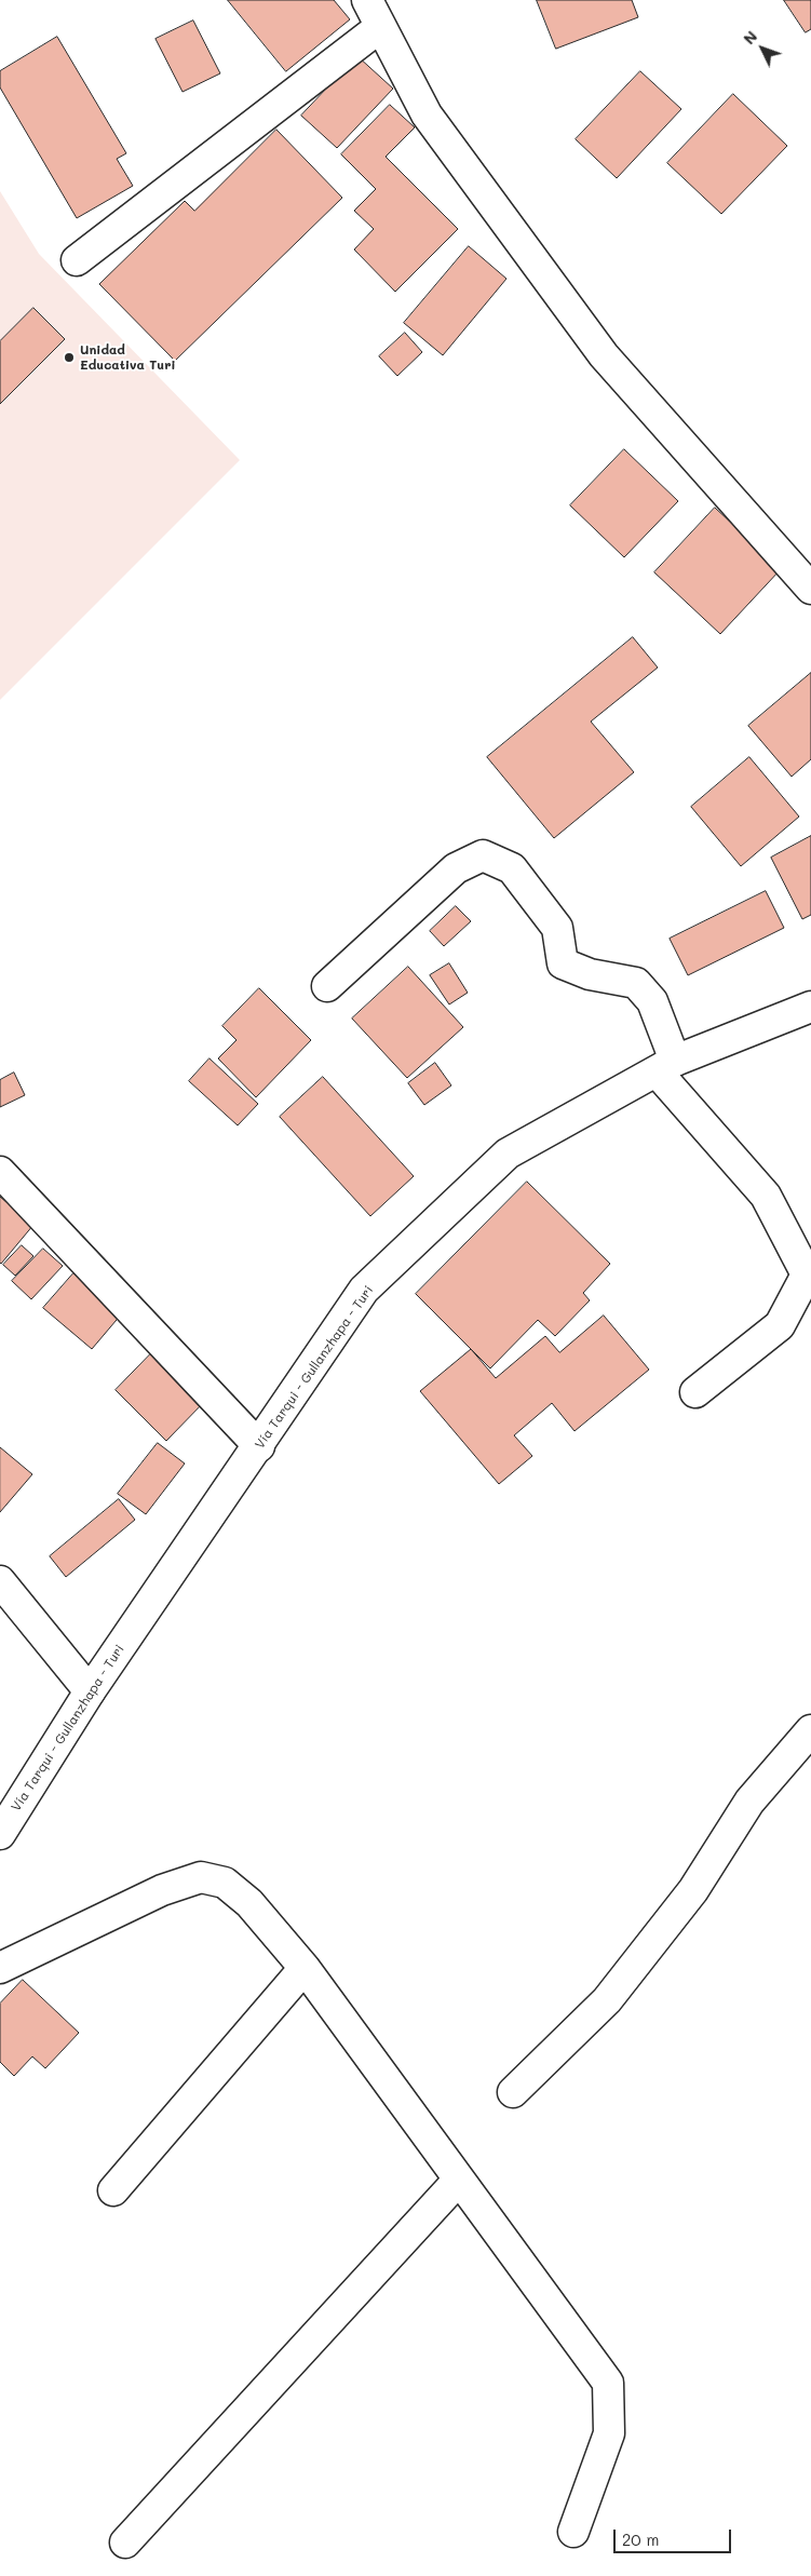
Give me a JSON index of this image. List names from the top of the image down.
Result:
{
  "streets": {
    "street": ["Vía Tarqui - Gullanzhapa - Turi"]
  },
  "places": ["Unidad Educativa Turi"],
  "scale_bar": "20 m",
  "north": "top left"
}
